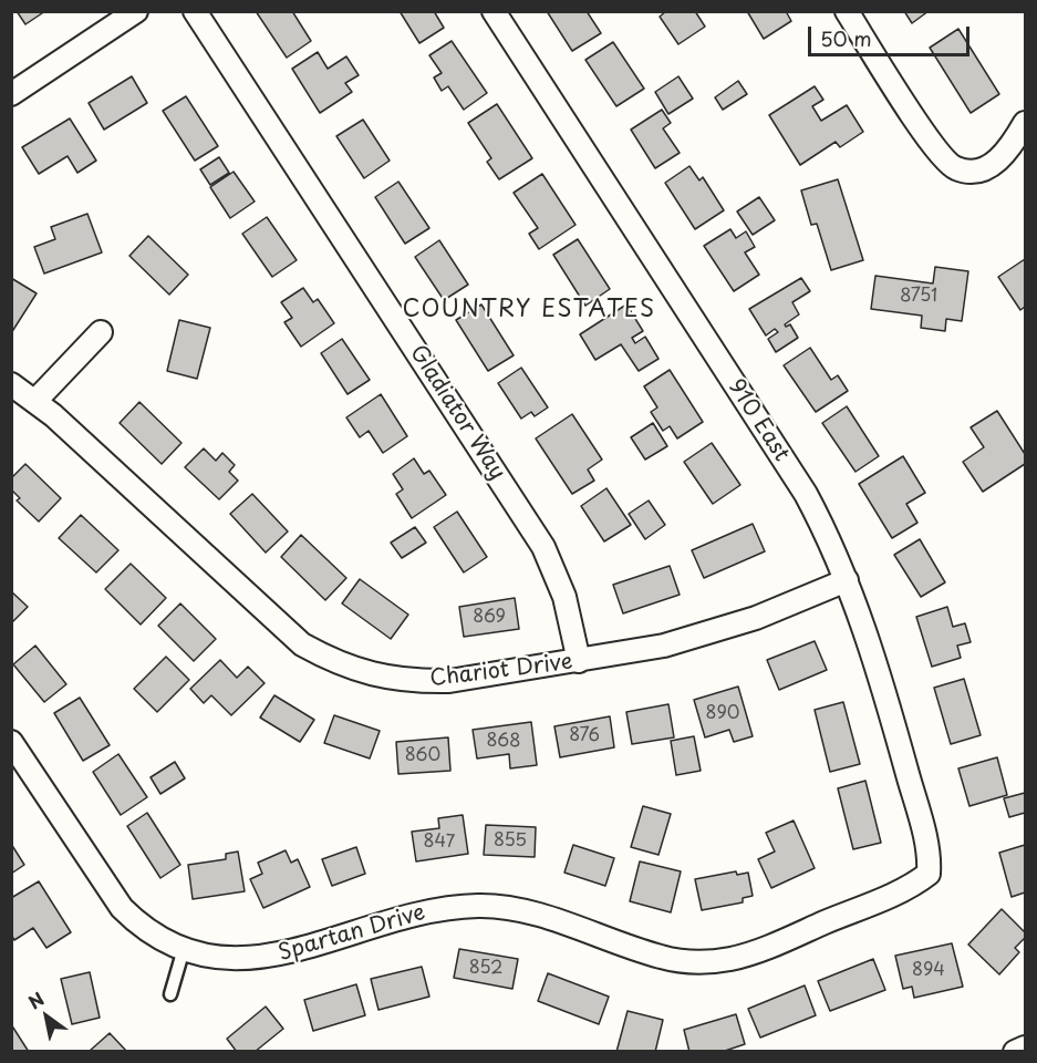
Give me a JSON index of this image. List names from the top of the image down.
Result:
{
  "streets": {
    "street": [
      "Gladiator Way",
      "910 East",
      "Chariot Drive",
      "Spartan Drive"
    ]
  },
  "crossings": [
    ["Gladiator Way", "Chariot Drive"],
    ["910 East", "Chariot Drive"],
    ["910 East", "Spartan Drive"]
  ],
  "districts": ["COUNTRY ESTATES"],
  "house_numbers": [
    "8751",
    "869",
    "890",
    "876",
    "868",
    "860",
    "855",
    "847",
    "852",
    "894"
  ],
  "scale_bar": "50 m",
  "north": "top left"
}
